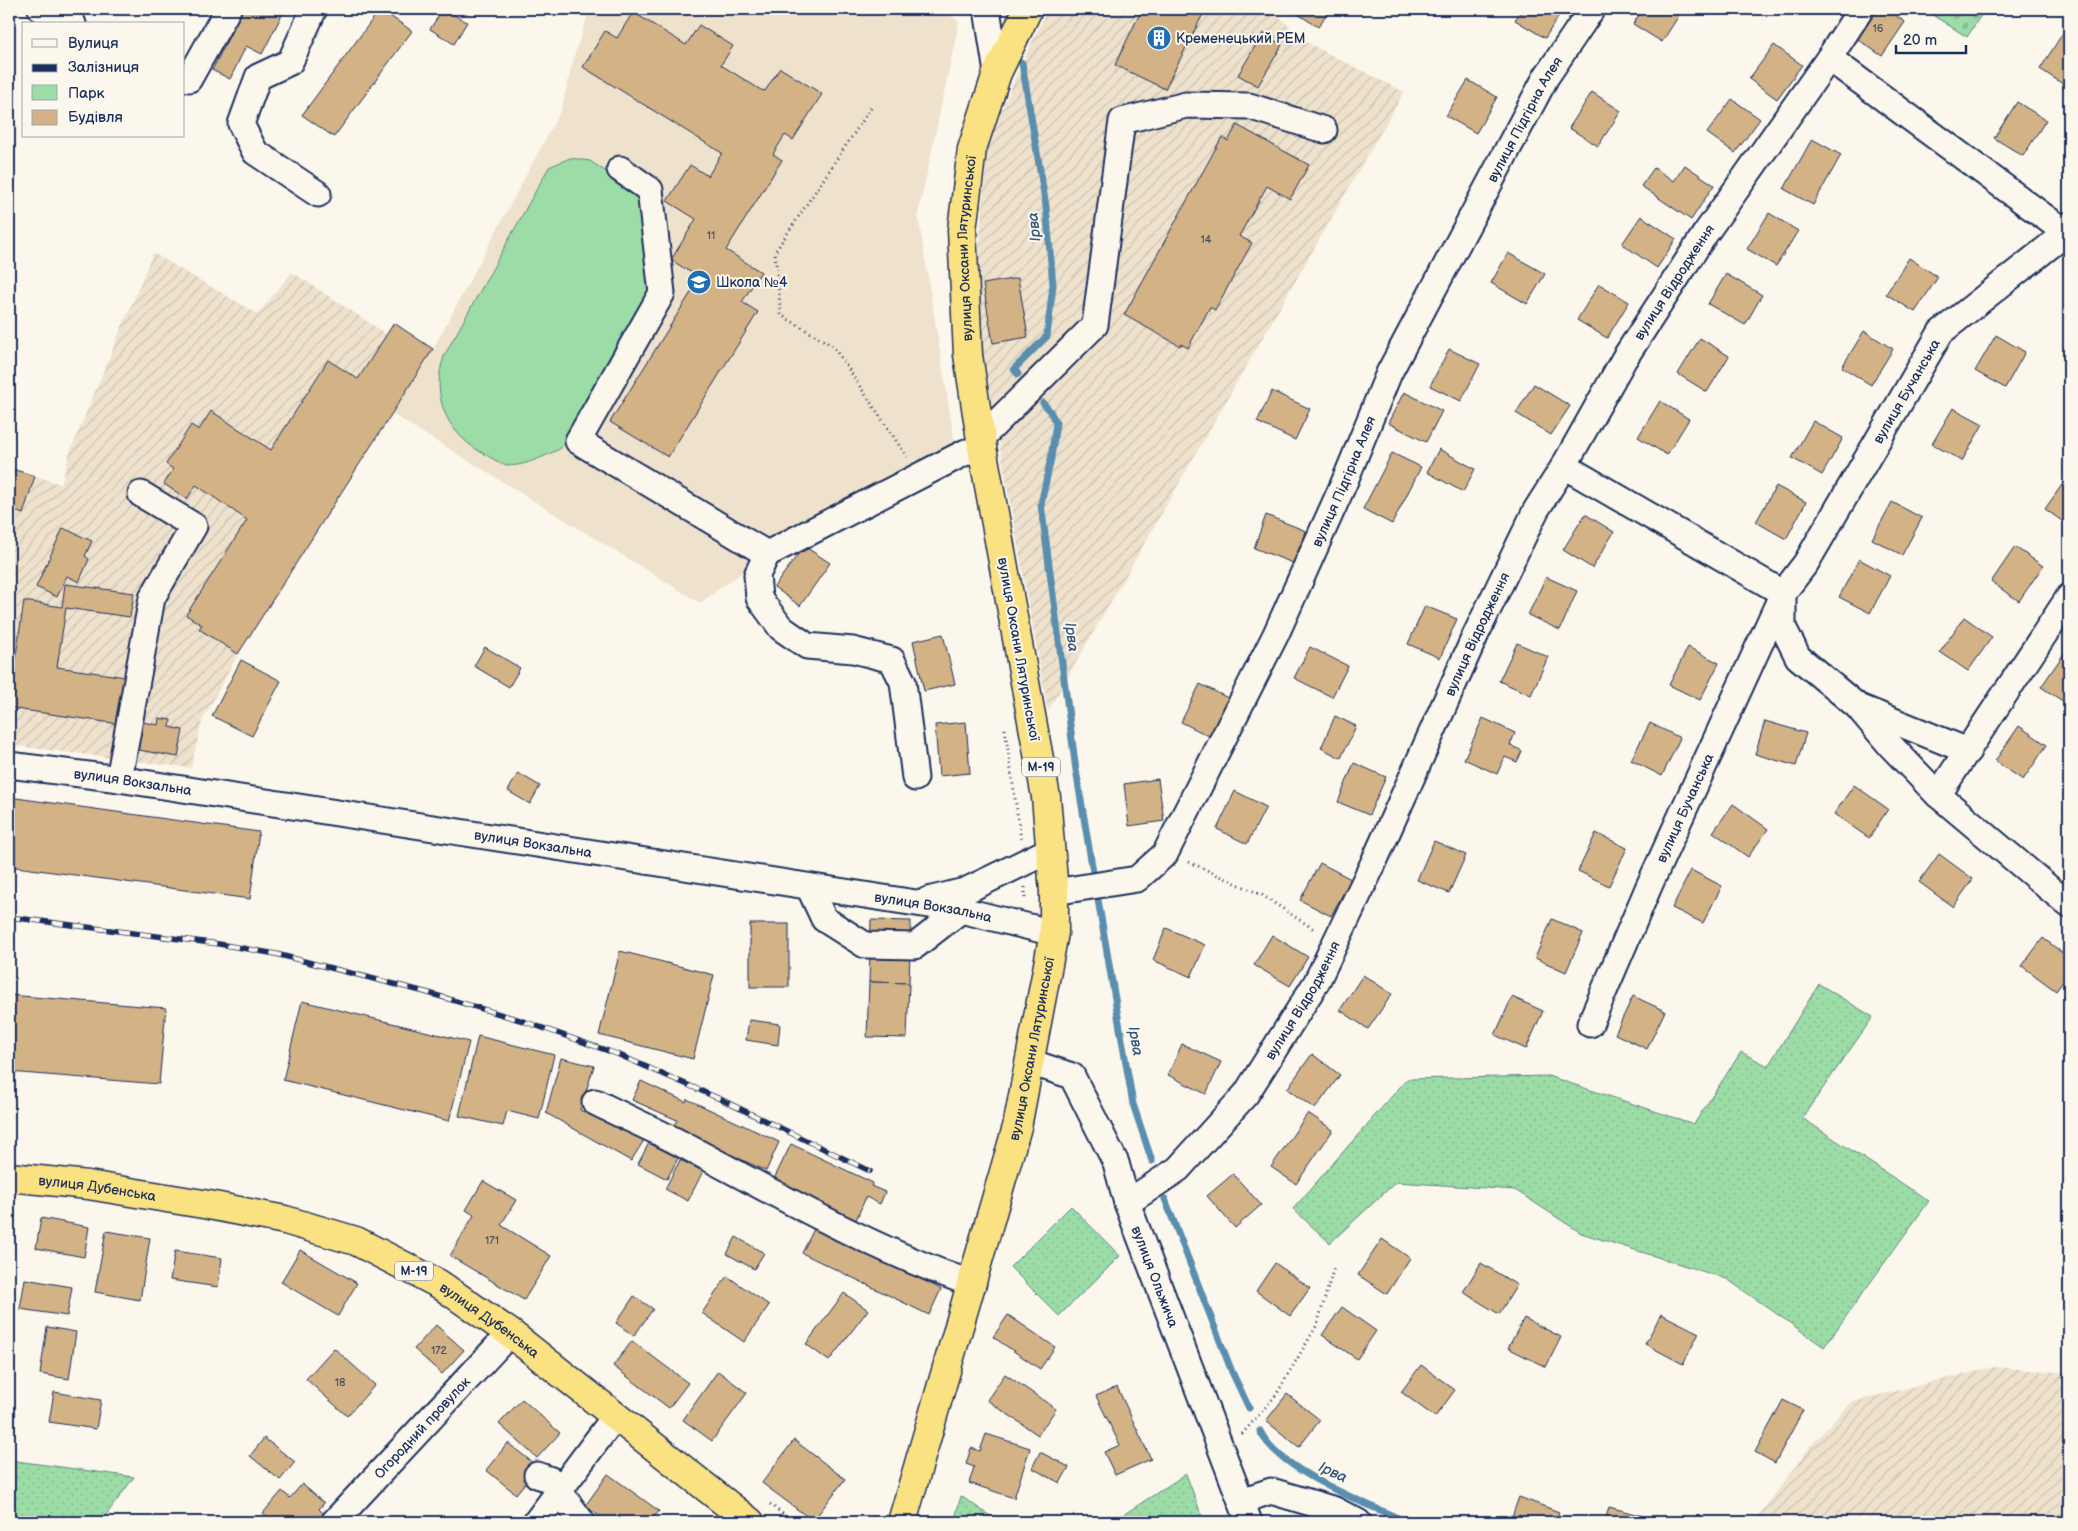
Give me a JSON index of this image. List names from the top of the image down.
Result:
{
  "streets": {
    "highway": ["вулиця Оксани Лятуринської", "М-19", "вулиця Дубенська"],
    "street": [
      "вулиця Підгірна Алея",
      "вулиця Відродження",
      "вулиця Бучанська",
      "вулиця Вокзальна",
      "вулиця Ольжича",
      "Огородний провулок"
    ]
  },
  "crossings": [
    ["вулиця Підгірна Алея", "вулиця Оксани Лятуринської"],
    ["вулиця Оксани Лятуринської", "вулиця Вокзальна"],
    ["вулиця Оксани Лятуринської", "вулиця Ольжича"],
    ["вулиця Відродження", "вулиця Ольжича"],
    ["вулиця Дубенська", "Огородний провулок"]
  ],
  "water": ["Ірва"],
  "places": {
    "building": ["Кременецький РЕМ"],
    "school or university": ["Школа №4"]
  },
  "house_numbers": [
    "16",
    "11",
    "14",
    "171",
    "172",
    "18"
  ],
  "legend": [
    "Вулиця",
    "Залізниця",
    "Парк",
    "Будівля"
  ],
  "scale_bar": "20 m"
}
